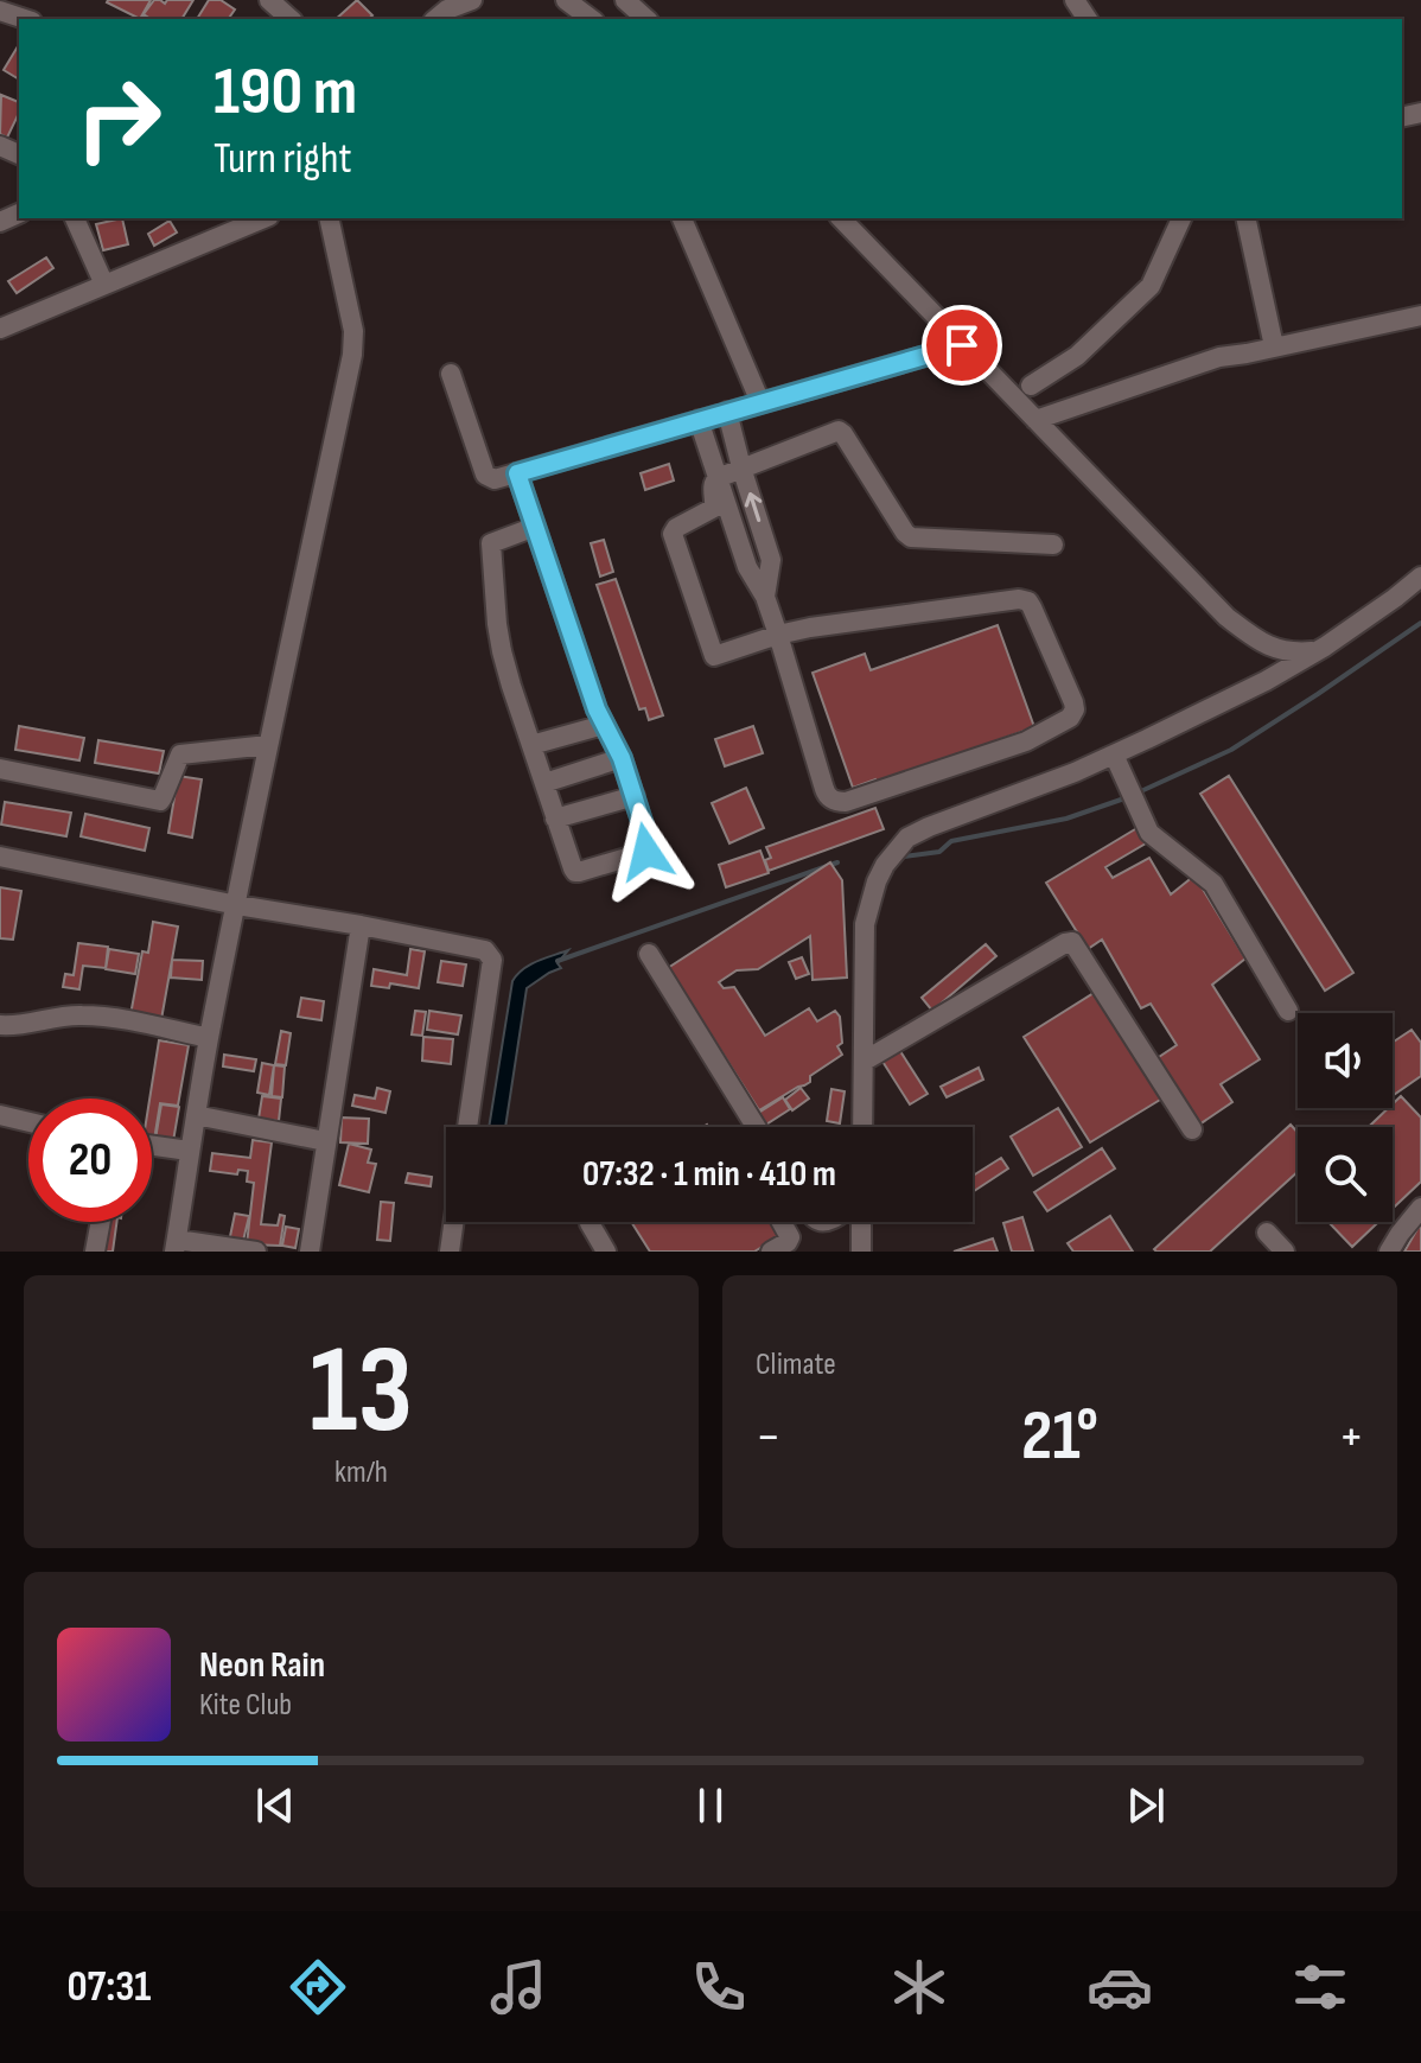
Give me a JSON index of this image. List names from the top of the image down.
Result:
{
  "page": {
    "turn": ["190 m", "Turn right"],
    "limit": "20",
    "trip": "07:32 · 1 min · 410 m",
    "tile": [
      ["13", "km/h"],
      "Climate"
    ],
    "heat": ["−", "21°", "+"],
    "song": ["Neon Rain", "Kite Club"],
    "tabs": "07:31"
  }
}
